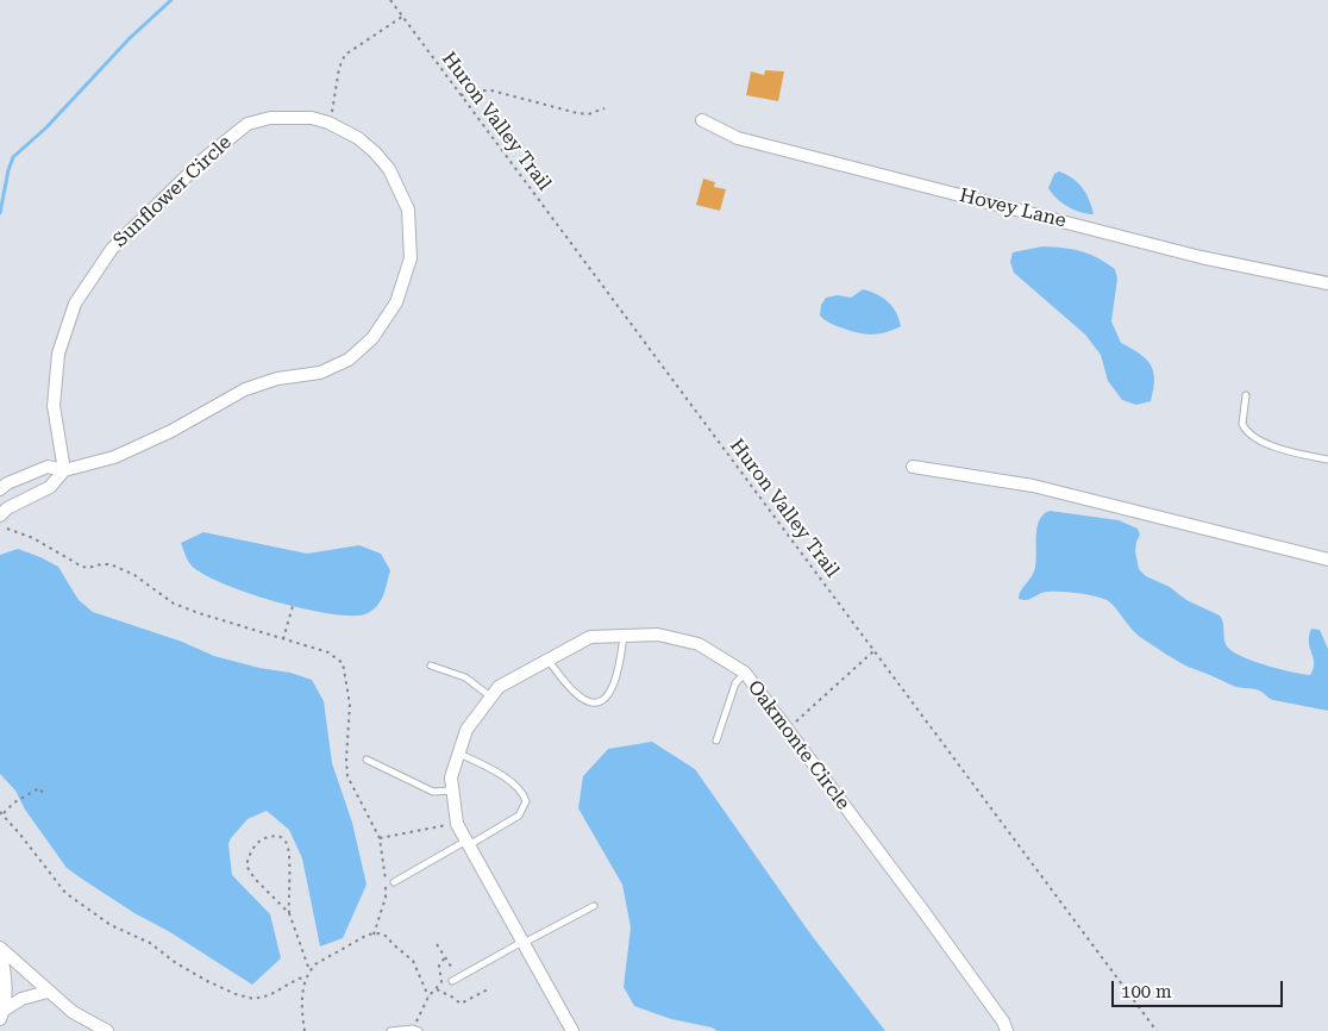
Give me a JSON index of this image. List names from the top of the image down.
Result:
{
  "streets": {
    "street": ["Sunflower Circle", "Hovey Lane", "Oakmonte Circle"],
    "path": ["Huron Valley Trail"]
  },
  "scale_bar": "100 m"
}
